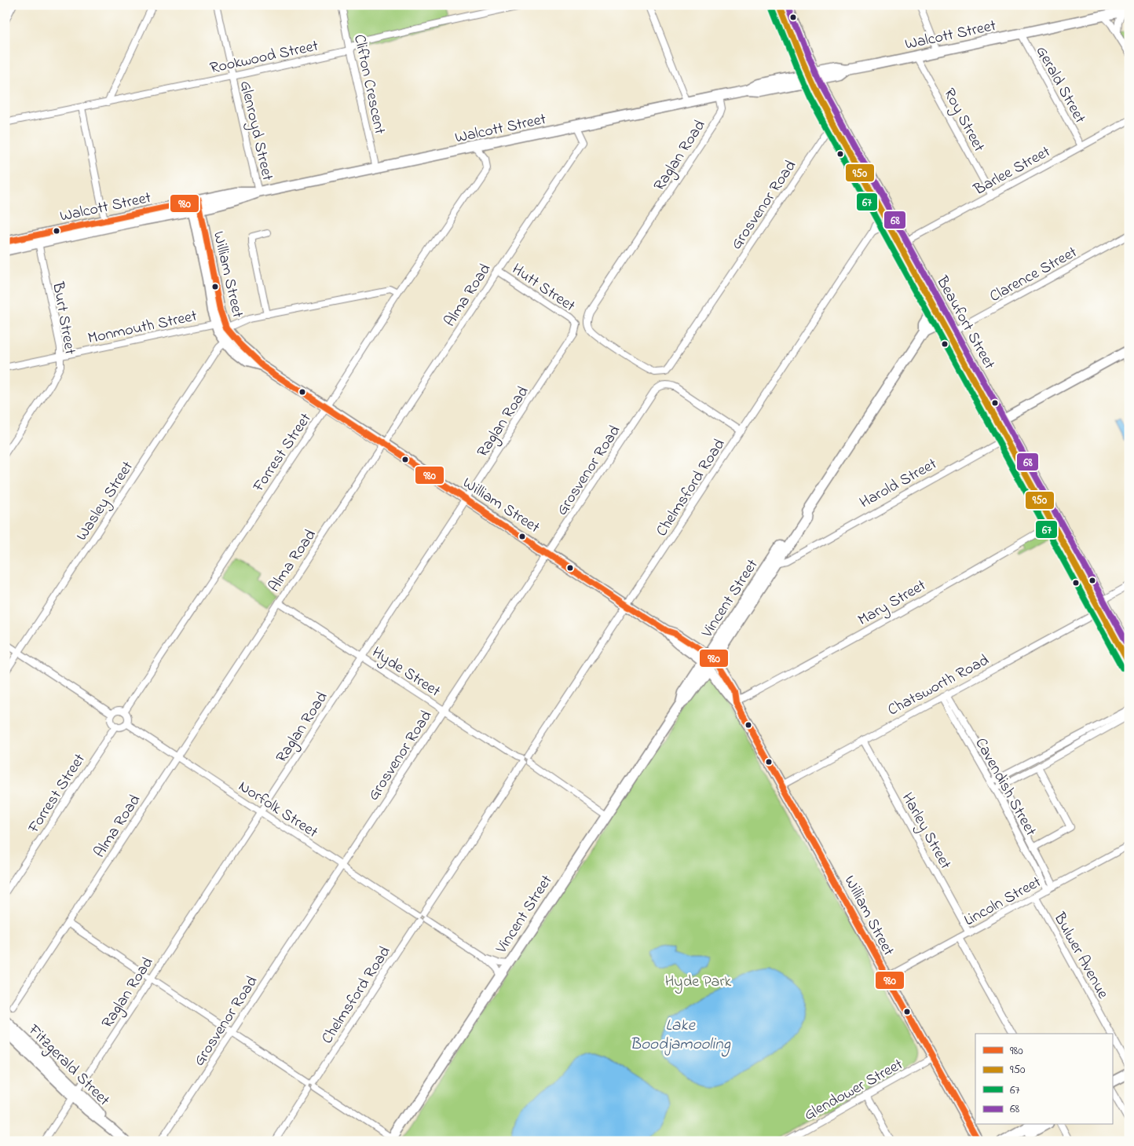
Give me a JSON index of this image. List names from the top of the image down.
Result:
{
  "streets": {
    "main road": [
      "Walcott Street",
      "William Street",
      "Beaufort Street",
      "Vincent Street",
      "Fitzgerald Street"
    ],
    "street": [
      "Rookwood Street",
      "Clifton Crescent",
      "Gerald Street",
      "Roy Street",
      "Glenroyd Street",
      "Raglan Road",
      "Barlee Street",
      "Grosvenor Road",
      "Clarence Street",
      "Hutt Street",
      "Alma Road",
      "Burt Street",
      "Monmouth Street",
      "Forrest Street",
      "Harold Street",
      "Chelmsford Road",
      "Wasley Street",
      "Mary Street",
      "Hyde Street",
      "Chatsworth Road",
      "Cavendish Street",
      "Norfolk Street",
      "Harley Street",
      "Lincoln Street",
      "Bulwer Avenue",
      "Glendower Street"
    ]
  },
  "crossings": [
    ["Walcott Street", "Clifton Crescent"],
    ["Walcott Street", "Gerald Street"],
    ["Walcott Street", "Roy Street"],
    ["Walcott Street", "Glenroyd Street"],
    ["Walcott Street", "Raglan Road"],
    ["Walcott Street", "William Street"],
    ["Walcott Street", "Alma Road"],
    ["Walcott Street", "Burt Street"],
    ["Walcott Street", "Beaufort Street"],
    ["Walcott Street", "Forrest Street"],
    ["Rookwood Street", "Clifton Crescent"],
    ["Rookwood Street", "Glenroyd Street"],
    ["Gerald Street", "Barlee Street"],
    ["Roy Street", "Barlee Street"],
    ["Raglan Road", "William Street"],
    ["Raglan Road", "Hutt Street"],
    ["Raglan Road", "Hyde Street"],
    ["Raglan Road", "Norfolk Street"],
    ["Raglan Road", "Fitzgerald Street"],
    ["Barlee Street", "Beaufort Street"],
    ["Grosvenor Road", "William Street"],
    ["Grosvenor Road", "Hutt Street"],
    ["Grosvenor Road", "Beaufort Street"],
    ["Grosvenor Road", "Chelmsford Road"],
    ["Grosvenor Road", "Hyde Street"],
    ["Grosvenor Road", "Norfolk Street"],
    ["Clarence Street", "Beaufort Street"],
    ["William Street", "Alma Road"],
    ["William Street", "Monmouth Street"],
    ["William Street", "Forrest Street"],
    ["William Street", "Chelmsford Road"],
    ["William Street", "Wasley Street"],
    ["William Street", "Vincent Street"],
    ["William Street", "Mary Street"],
    ["William Street", "Chatsworth Road"],
    ["William Street", "Lincoln Street"],
    ["William Street", "Glendower Street"],
    ["Hutt Street", "Alma Road"],
    ["Alma Road", "Hyde Street"],
    ["Alma Road", "Norfolk Street"],
    ["Burt Street", "Monmouth Street"],
    ["Beaufort Street", "Harold Street"],
    ["Beaufort Street", "Chelmsford Road"],
    ["Beaufort Street", "Vincent Street"],
    ["Beaufort Street", "Mary Street"],
    ["Beaufort Street", "Chatsworth Road"],
    ["Forrest Street", "Norfolk Street"],
    ["Harold Street", "Vincent Street"],
    ["Chelmsford Road", "Hyde Street"],
    ["Chelmsford Road", "Norfolk Street"],
    ["Vincent Street", "Norfolk Street"],
    ["Chatsworth Road", "Cavendish Street"],
    ["Chatsworth Road", "Harley Street"],
    ["Cavendish Street", "Lincoln Street"],
    ["Harley Street", "Lincoln Street"],
    ["Lincoln Street", "Bulwer Avenue"]
  ],
  "water": ["Lake Boodjamooling"],
  "parks": ["Hyde Park"],
  "lines": [
    "transit line 950",
    "transit line 68",
    "transit line 67",
    "transit line 980"
  ],
  "legend": [
    "980",
    "950",
    "67",
    "68"
  ]
}
